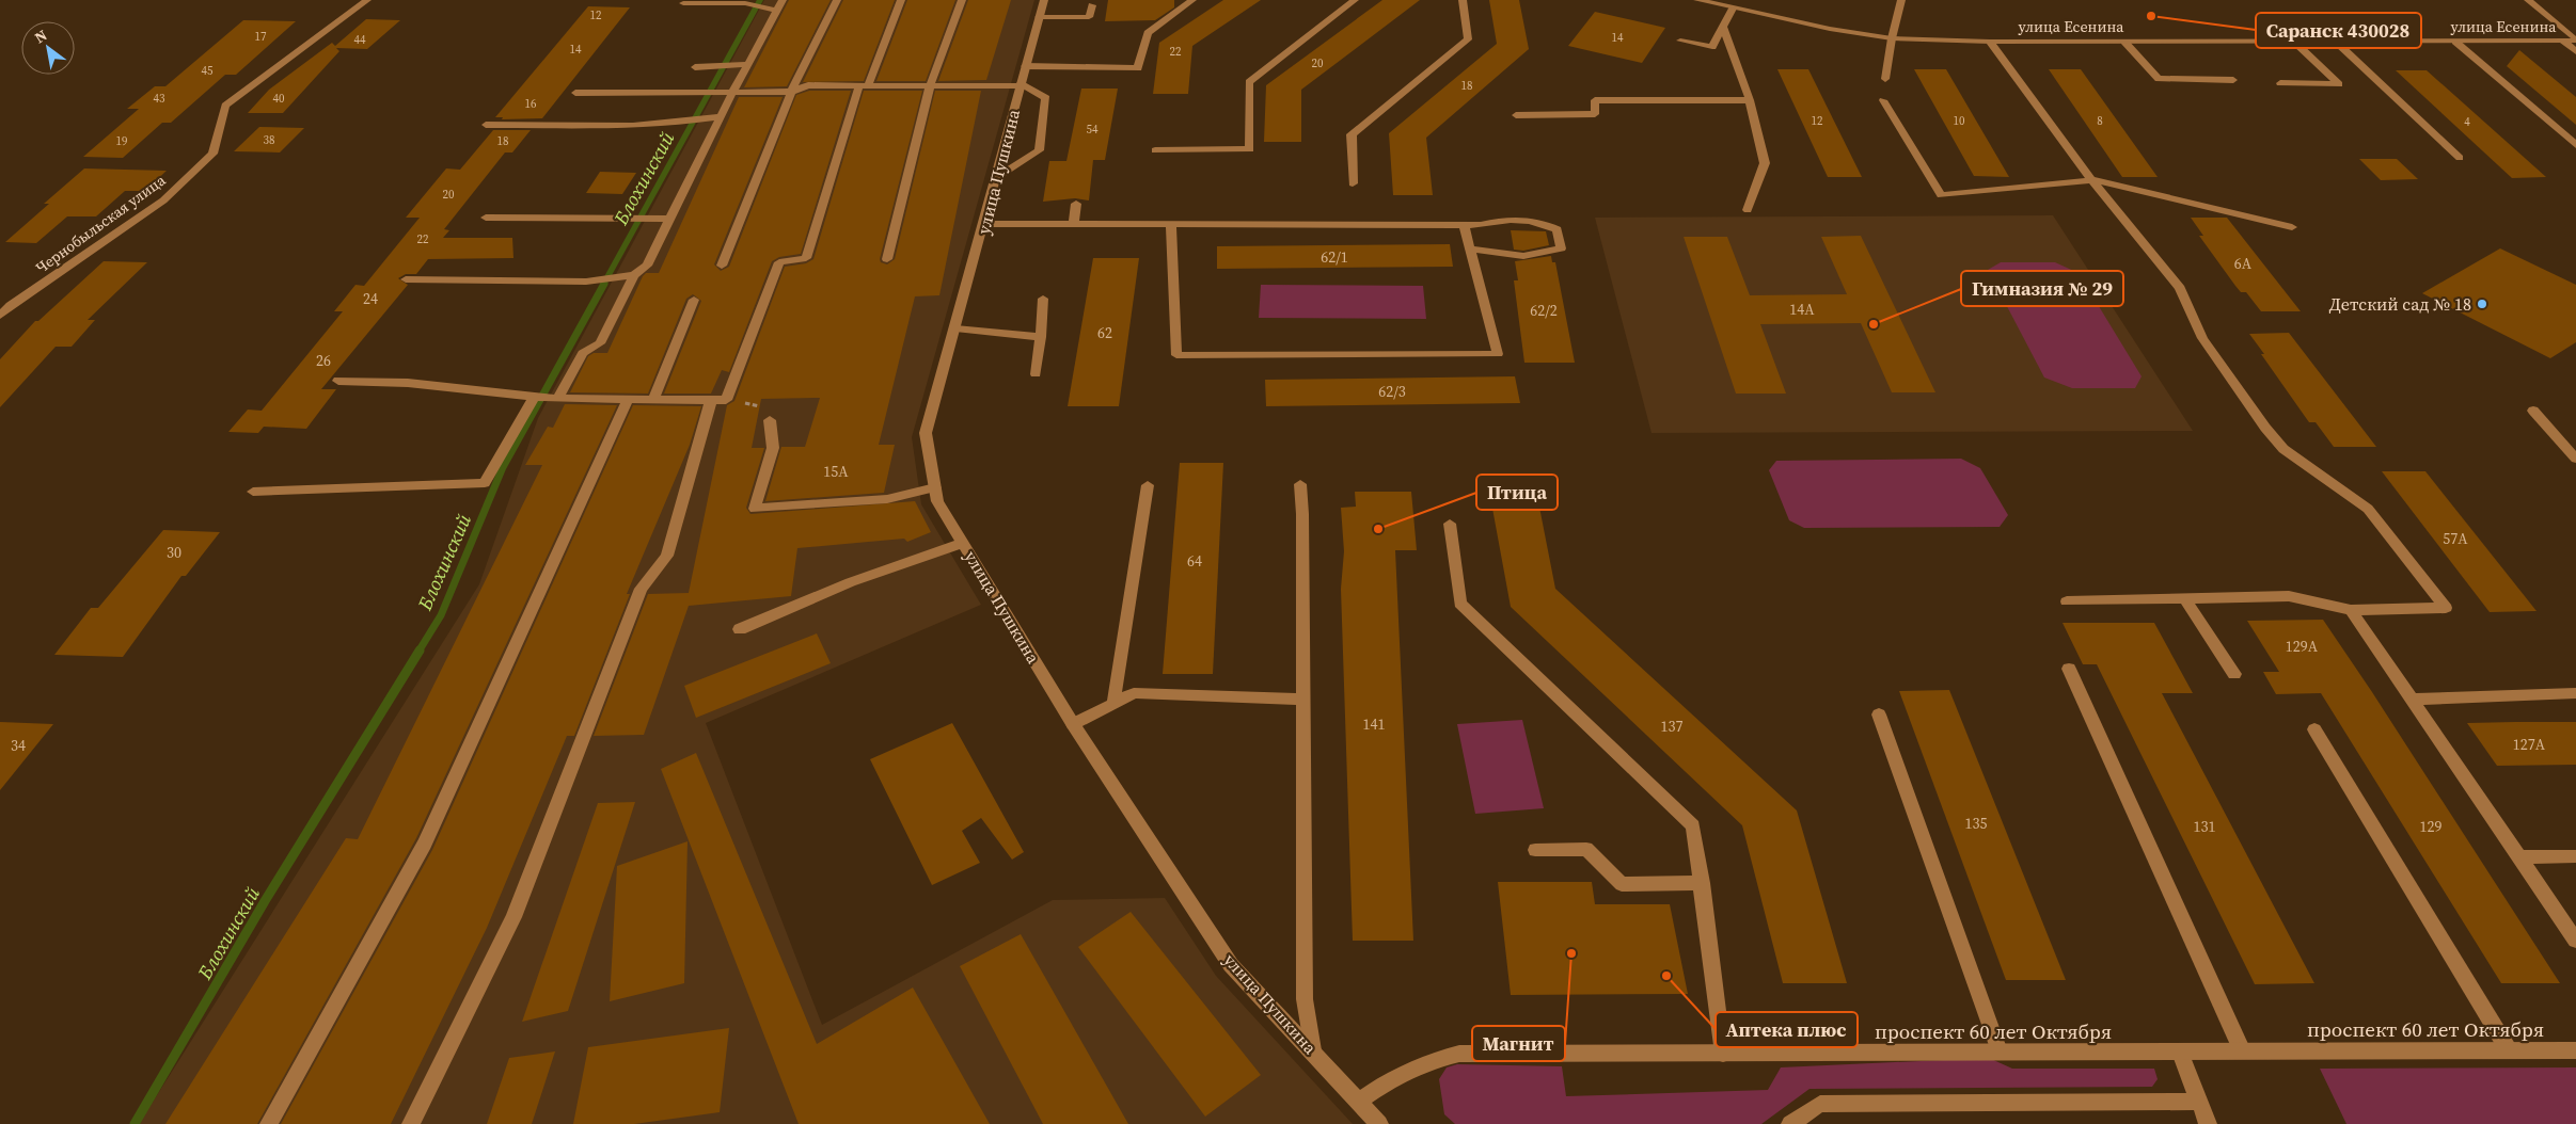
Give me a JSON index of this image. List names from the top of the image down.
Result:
{
  "streets": {
    "street": [
      "улица Есенина",
      "улица Пушкина",
      "Чернобыльская улица",
      "проспект 60 лет Октября"
    ]
  },
  "crossings": [
    ["улица Пушкина", "проспект 60 лет Октября"]
  ],
  "water": ["Блохинский"],
  "places": [
    "Саранск 430028",
    "Детский сад № 18",
    "Гимназия № 29",
    "Птица",
    "Магнит",
    "Аптека плюс"
  ],
  "house_numbers": [
    "12",
    "17",
    "14",
    "44",
    "14",
    "22",
    "20",
    "45",
    "18",
    "43",
    "40",
    "16",
    "12",
    "10",
    "8",
    "4",
    "54",
    "38",
    "19",
    "18",
    "20",
    "22",
    "62/1",
    "6А",
    "24",
    "14А",
    "62/2",
    "62",
    "26",
    "62/3",
    "15А",
    "57А",
    "30",
    "64",
    "129А",
    "141",
    "137",
    "127А",
    "34",
    "135",
    "131",
    "129"
  ],
  "north": "top left"
}
